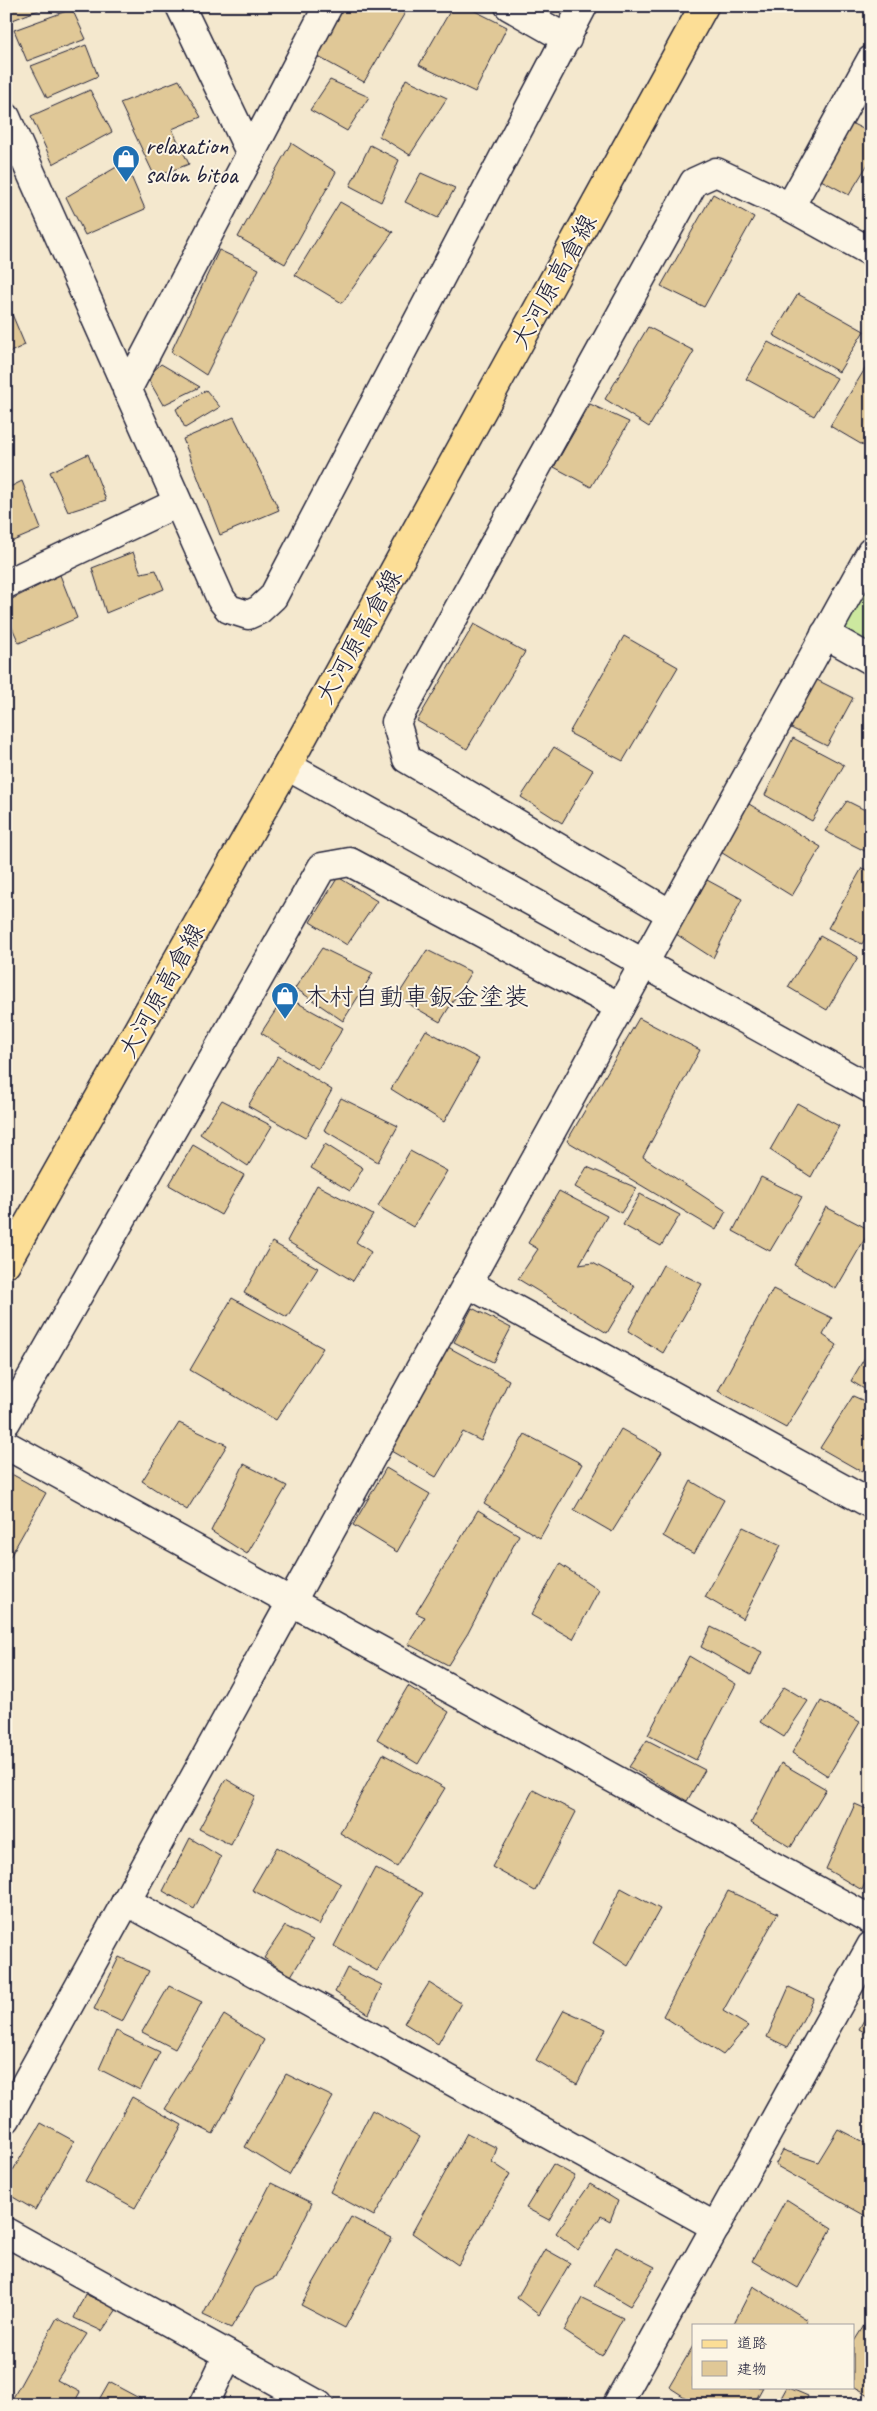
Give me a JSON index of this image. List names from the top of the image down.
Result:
{
  "streets": {
    "main road": ["大河原高倉線"]
  },
  "places": {
    "shop": ["relaxation salon bitoa", "木村自動車鈑金塗装"]
  },
  "legend": ["道路", "建物"]
}
